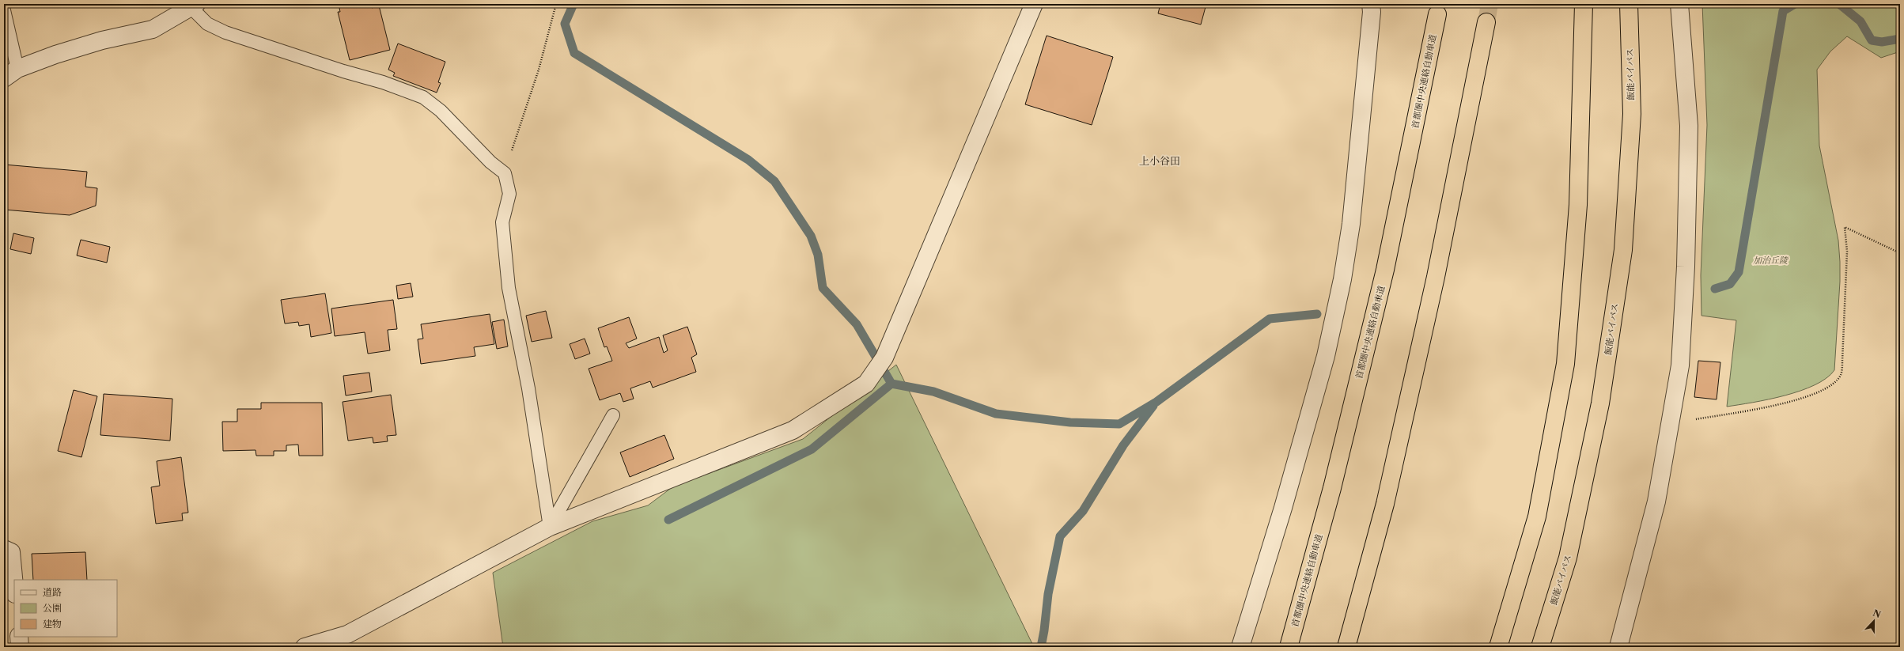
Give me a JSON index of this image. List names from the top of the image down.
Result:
{
  "streets": {
    "highway": ["飯能バイパス", "首都圏中央連絡自動車道"]
  },
  "districts": ["上小谷田"],
  "parks": ["加治丘陵"],
  "legend": ["道路", "公園", "建物"],
  "north": "top"
}
